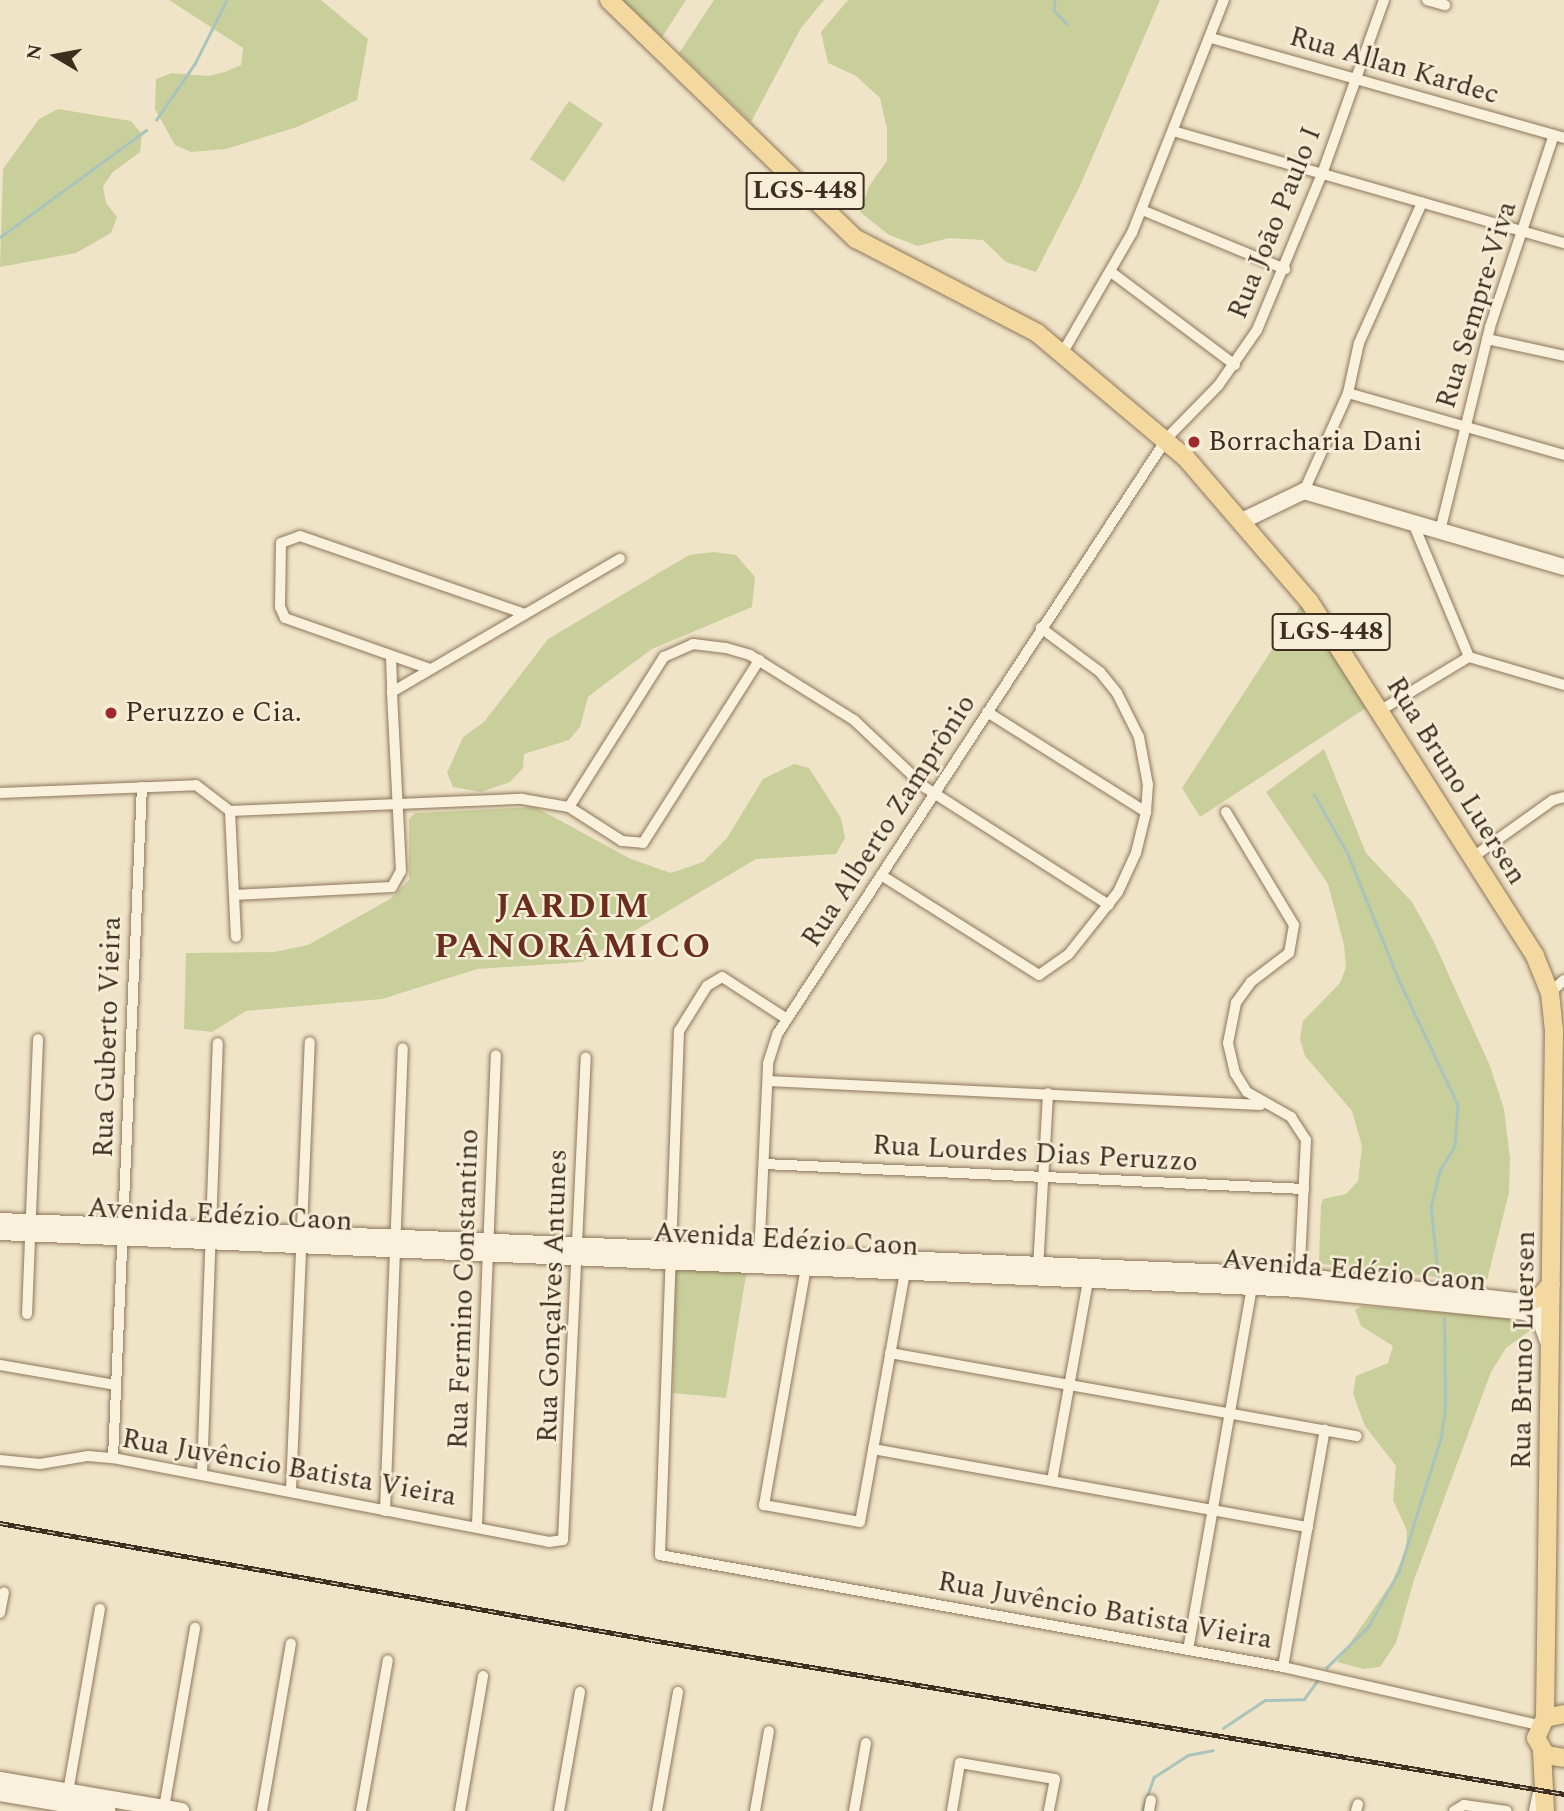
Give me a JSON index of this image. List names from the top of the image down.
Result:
{
  "streets": {
    "main road": ["LGS-448", "Rua Bruno Luersen", "Avenida Edézio Caon"],
    "street": [
      "Rua Allan Kardec",
      "Rua João Paulo I",
      "Rua Sempre-Viva",
      "Rua Alberto Zamprônio",
      "Rua Guberto Vieira",
      "Rua Lourdes Dias Peruzzo",
      "Rua Fermino Constantino",
      "Rua Gonçalves Antunes",
      "Rua Juvêncio Batista Vieira"
    ]
  },
  "crossings": [
    ["Rua Allan Kardec", "Rua João Paulo I"],
    ["Rua Allan Kardec", "Rua Sempre-Viva"],
    ["Rua João Paulo I", "Rua Bruno Luersen"],
    ["Rua João Paulo I", "Rua Alberto Zamprônio"],
    ["Rua Bruno Luersen", "Rua Alberto Zamprônio"],
    ["Rua Bruno Luersen", "Avenida Edézio Caon"],
    ["Rua Bruno Luersen", "Rua Juvêncio Batista Vieira"],
    ["Rua Alberto Zamprônio", "Rua Lourdes Dias Peruzzo"],
    ["Rua Alberto Zamprônio", "Avenida Edézio Caon"],
    ["Rua Guberto Vieira", "Avenida Edézio Caon"],
    ["Rua Guberto Vieira", "Rua Juvêncio Batista Vieira"],
    ["Avenida Edézio Caon", "Rua Fermino Constantino"],
    ["Avenida Edézio Caon", "Rua Gonçalves Antunes"],
    ["Avenida Edézio Caon", "Rua Juvêncio Batista Vieira"],
    ["Rua Fermino Constantino", "Rua Juvêncio Batista Vieira"],
    ["Rua Gonçalves Antunes", "Rua Juvêncio Batista Vieira"]
  ],
  "districts": ["JARDIM PANORÂMICO"],
  "places": ["Borracharia Dani", "Peruzzo e Cia."],
  "north": "left"
}
